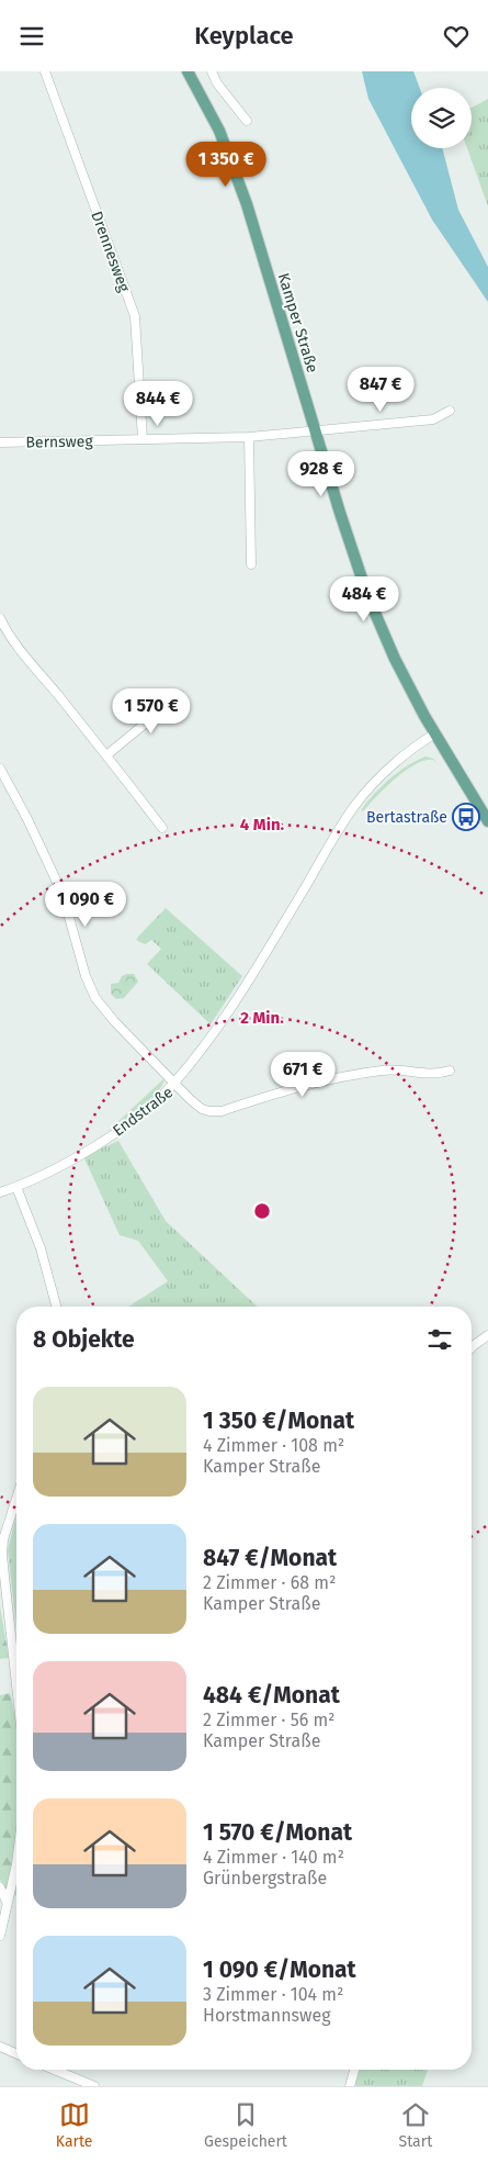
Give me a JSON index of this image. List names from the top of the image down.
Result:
{
  "streets": {
    "main road": ["Kamper Straße"],
    "street": ["Drennesweg", "Bernsweg", "Endstraße"]
  },
  "crossings": [
    ["Drennesweg", "Bernsweg"],
    ["Kamper Straße", "Bernsweg"]
  ],
  "places": {
    "bus stop": ["Bertastraße"]
  },
  "page": {
    "header": "Keyplace",
    "price": [
      "1 350 €",
      "847 €",
      "844 €",
      "928 €",
      "484 €",
      "1 570 €",
      "1 090 €",
      "671 €"
    ],
    "heading": "8 Objekte",
    "list": [
      {
        "name": "1 350 €/Monat",
        "note": "4 Zimmer · 108 m² · Kamper Straße"
      },
      {
        "name": "847 €/Monat",
        "note": "2 Zimmer · 68 m² · Kamper Straße"
      },
      {
        "name": "484 €/Monat",
        "note": "2 Zimmer · 56 m² · Kamper Straße"
      },
      {
        "name": "1 570 €/Monat",
        "note": "4 Zimmer · 140 m² · Grünbergstraße"
      },
      {
        "name": "1 090 €/Monat",
        "note": "3 Zimmer · 104 m² · Horstmannsweg"
      }
    ],
    "tabs": ["Karte", "Gespeichert", "Start"]
  },
  "rings": ["4 Min.", "2 Min."]
}
